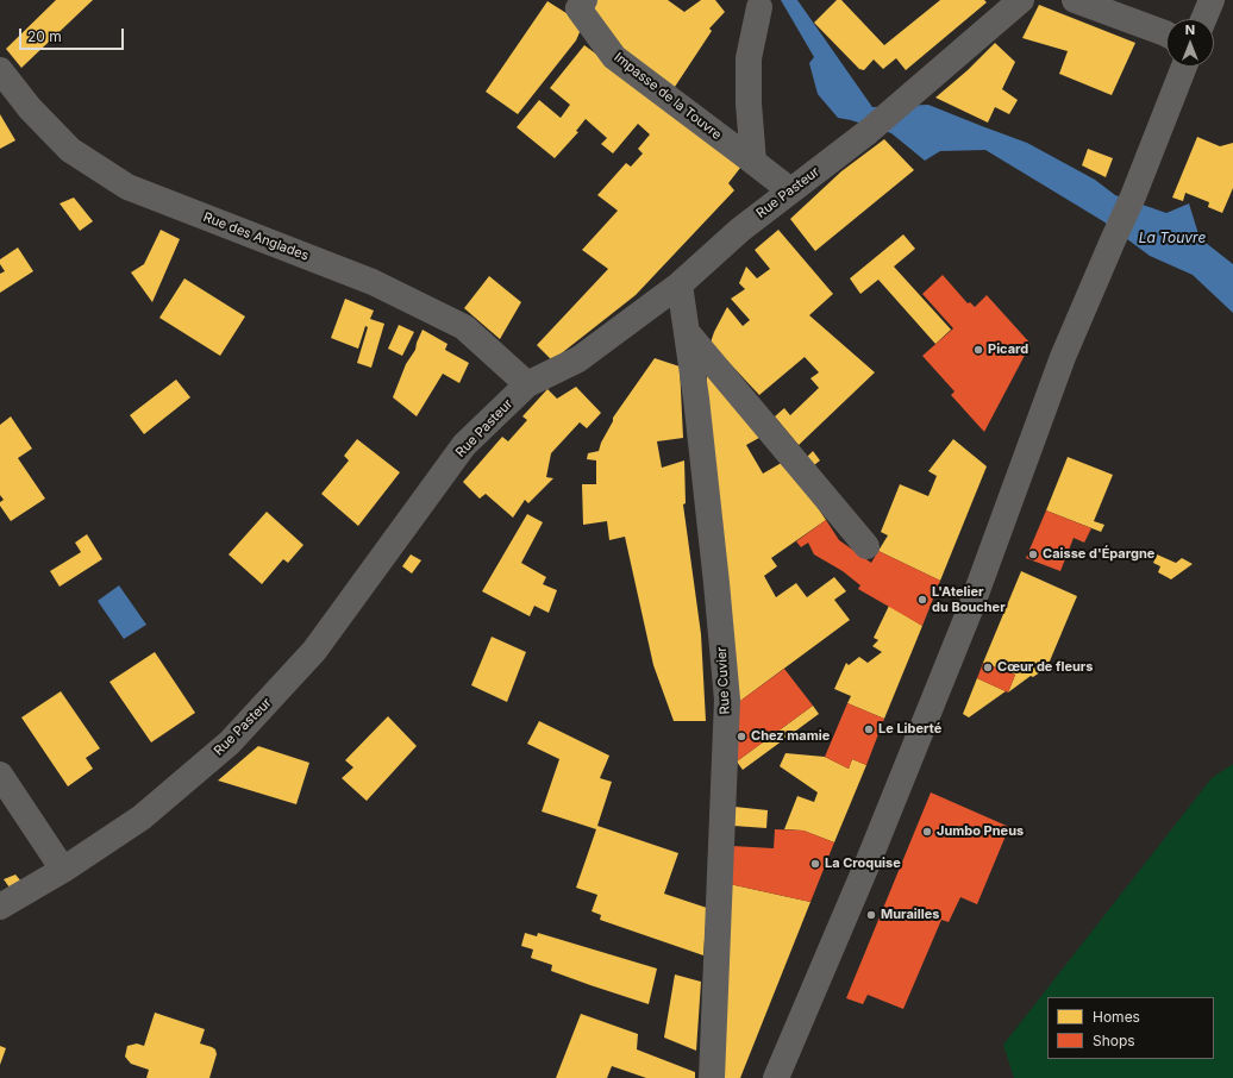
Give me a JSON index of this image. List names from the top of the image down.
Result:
{
  "streets": {
    "street": [
      "Impasse de la Touvre",
      "Rue Pasteur",
      "Rue des Anglades",
      "Rue Cuvier"
    ]
  },
  "crossings": [
    ["Rue Pasteur", "Rue des Anglades"],
    ["Rue Pasteur", "Rue Cuvier"]
  ],
  "water": ["La Touvre"],
  "places": [
    "Picard",
    "Caisse d'Épargne",
    "L'Atelier du Boucher",
    "Cœur de fleurs",
    "Le Liberté",
    "Chez mamie",
    "Jumbo Pneus",
    "La Croquise",
    "Murailles"
  ],
  "legend": ["Homes", "Shops"],
  "scale_bar": "20 m",
  "north": "top"
}
